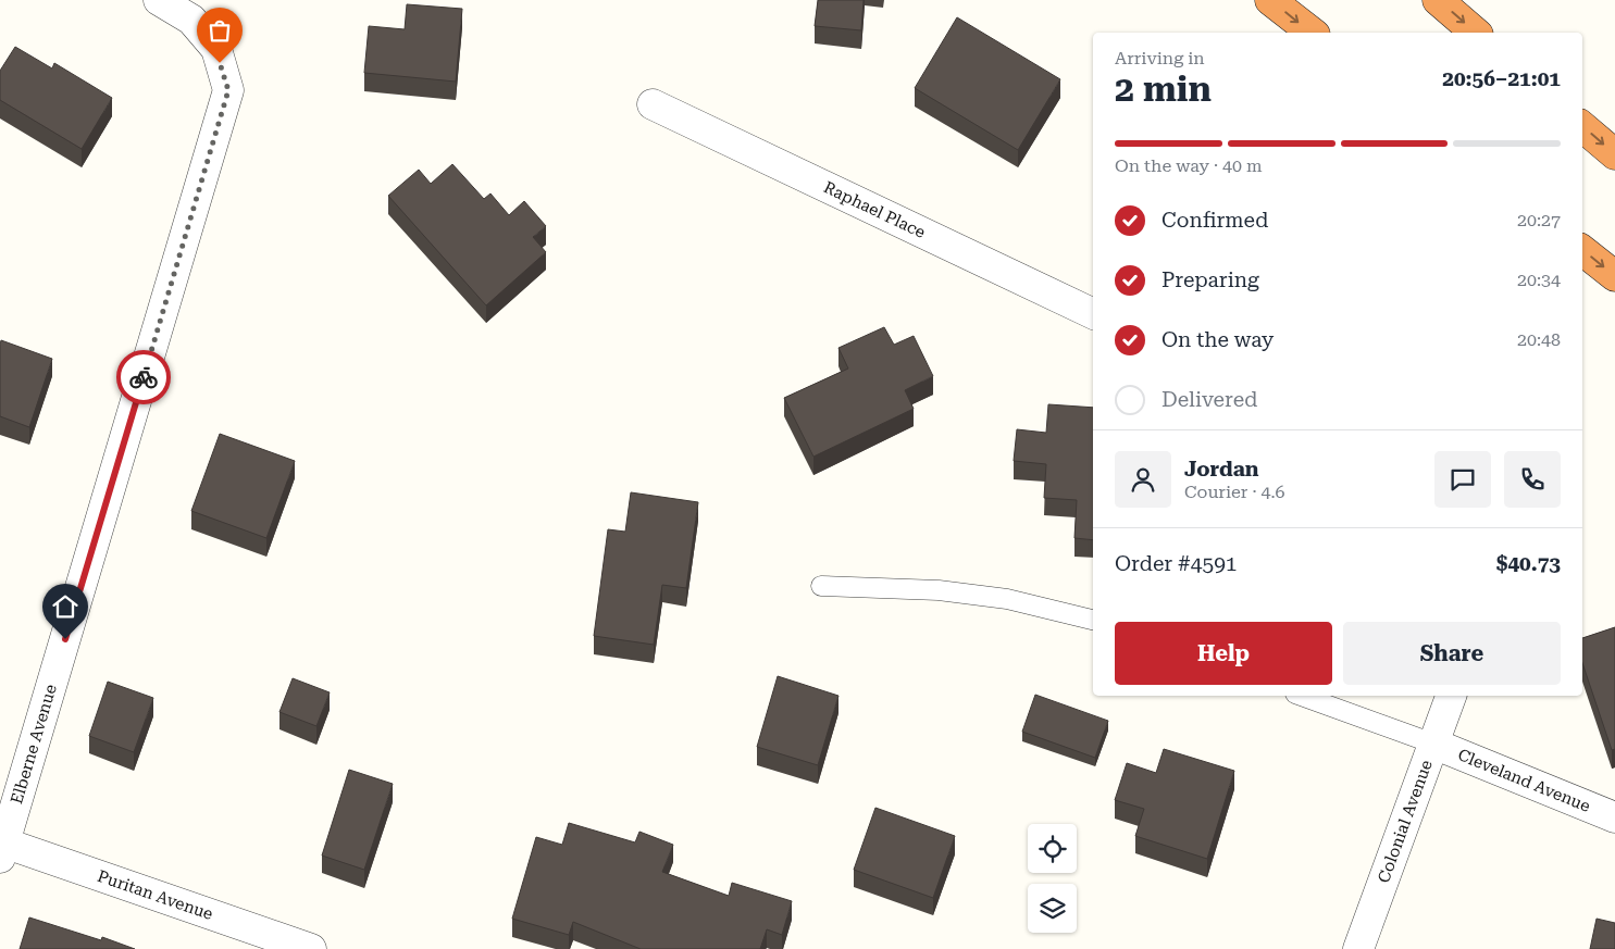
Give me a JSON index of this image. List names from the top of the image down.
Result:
{
  "streets": {
    "street": [
      "Raphael Place",
      "Elberne Avenue",
      "Cleveland Avenue",
      "Colonial Avenue",
      "Puritan Avenue"
    ]
  },
  "crossings": [
    ["Elberne Avenue", "Puritan Avenue"],
    ["Cleveland Avenue", "Colonial Avenue"]
  ],
  "page": {
    "heading": ["2 min", "Arriving in", "20:56–21:01"],
    "panel": [
      "Jordan",
      "Courier · 4.6",
      "Order #4591",
      "$40.73"
    ],
    "bar": "On the way · 40 m",
    "list": [
      ["Confirmed", "20:27"],
      ["Preparing", "20:34"],
      ["On the way", "20:48"],
      "Delivered"
    ],
    "buttons": ["Help", "Share"]
  }
}
